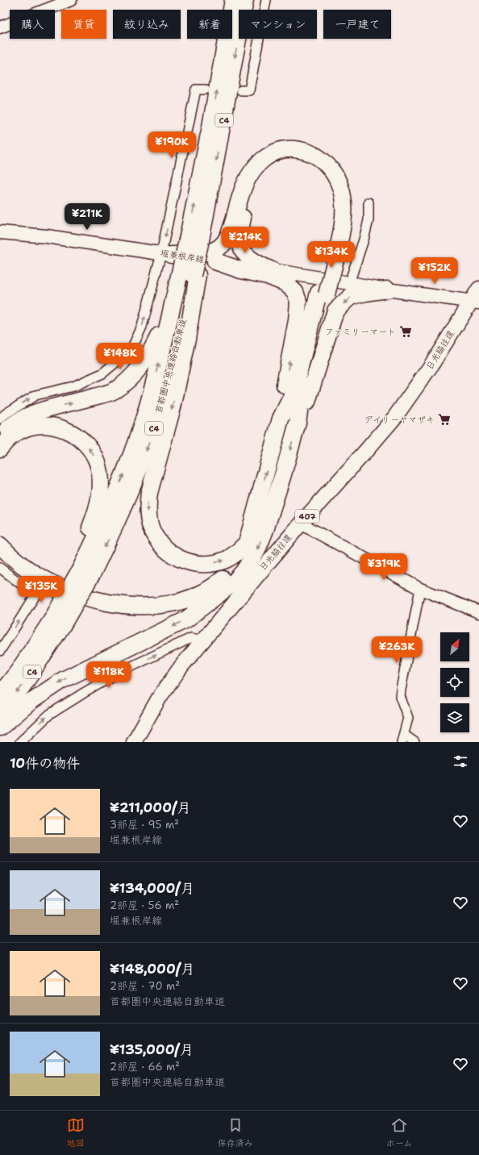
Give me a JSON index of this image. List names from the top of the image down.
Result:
{
  "streets": {
    "highway": [
      "C4",
      "日光脇往還",
      "首都圏中央連絡自動車道",
      "407"
    ],
    "main road": ["堀兼根岸線"]
  },
  "crossings": [
    ["堀兼根岸線", "日光脇往還"]
  ],
  "places": {
    "supermarket": ["ファミリーマート", "デイリーヤマザキ"]
  },
  "north": "top right",
  "page": {
    "chip": [
      "購入",
      "賃貸",
      "絞り込み",
      "新着",
      "マンション",
      "一戸建て"
    ],
    "price": [
      "¥190K",
      "¥211K",
      "¥214K",
      "¥134K",
      "¥152K",
      "¥148K",
      "¥319K",
      "¥135K",
      "¥263K",
      "¥118K"
    ],
    "heading": "10件の物件",
    "list": [
      {
        "name": "¥211,000/月",
        "note": "3部屋 · 95 m² · 堀兼根岸線"
      },
      {
        "name": "¥134,000/月",
        "note": "2部屋 · 56 m² · 堀兼根岸線"
      },
      {
        "name": "¥148,000/月",
        "note": "2部屋 · 70 m² · 首都圏中央連絡自動車道"
      },
      {
        "name": "¥135,000/月",
        "note": "2部屋 · 66 m² · 首都圏中央連絡自動車道"
      }
    ],
    "tabs": ["地図", "保存済み", "ホーム"]
  }
}
